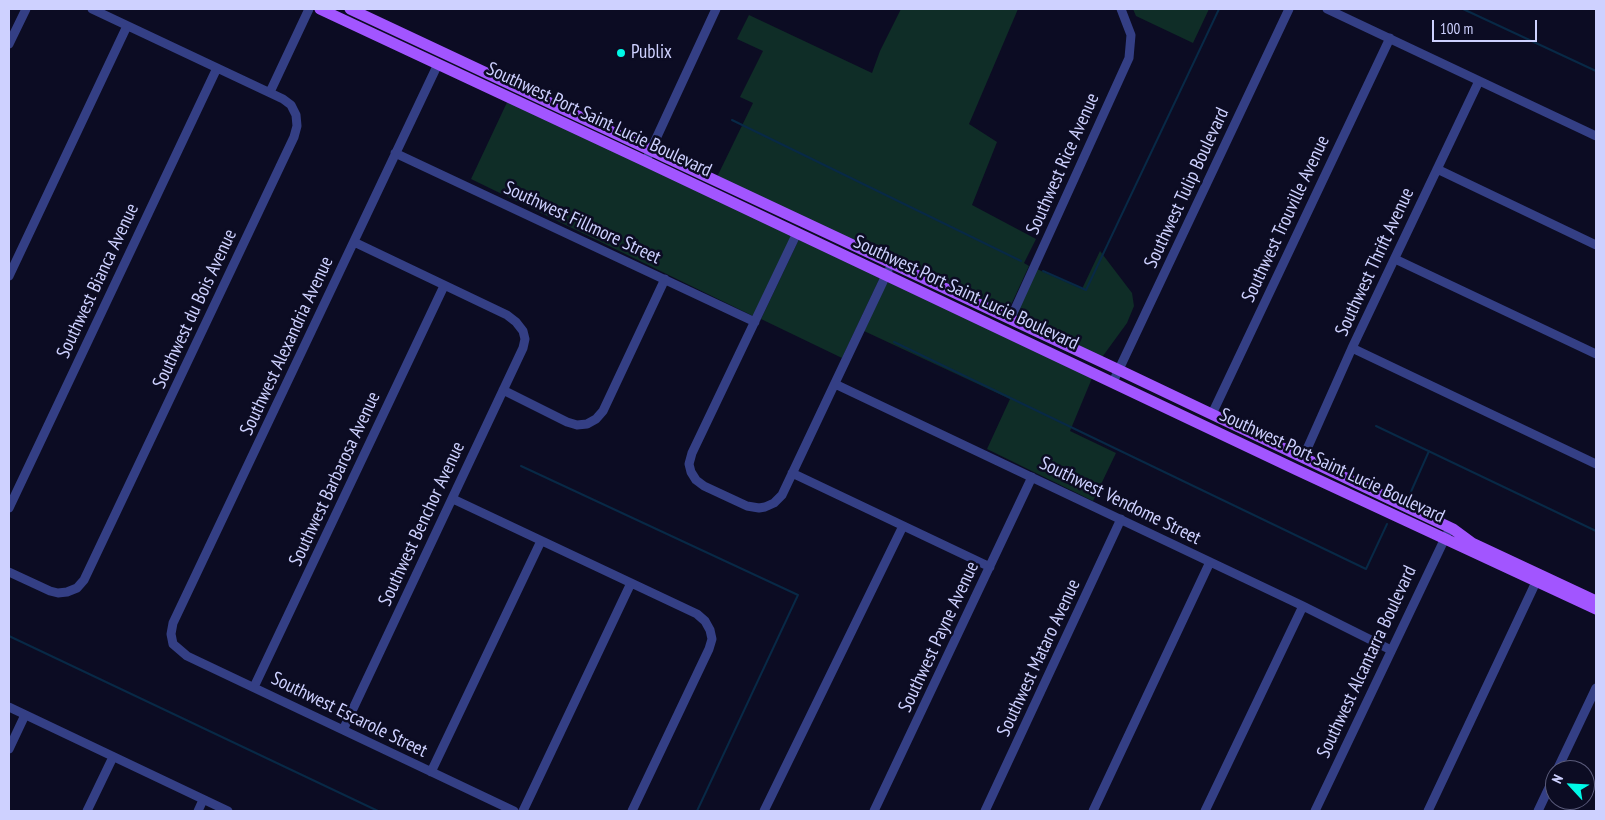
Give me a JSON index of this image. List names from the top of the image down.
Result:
{
  "streets": {
    "main road": ["Southwest Port Saint Lucie Boulevard"],
    "street": [
      "Southwest Rice Avenue",
      "Southwest Tulip Boulevard",
      "Southwest Trouville Avenue",
      "Southwest Fillmore Street",
      "Southwest Thrift Avenue",
      "Southwest Bianca Avenue",
      "Southwest du Bois Avenue",
      "Southwest Alexandria Avenue",
      "Southwest Barbarosa Avenue",
      "Southwest Vendome Street",
      "Southwest Benchor Avenue",
      "Southwest Payne Avenue",
      "Southwest Mataro Avenue",
      "Southwest Alcantarra Boulevard",
      "Southwest Escarole Street"
    ]
  },
  "crossings": [
    ["Southwest Port Saint Lucie Boulevard", "Southwest Rice Avenue"],
    ["Southwest Port Saint Lucie Boulevard", "Southwest Tulip Boulevard"],
    ["Southwest Port Saint Lucie Boulevard", "Southwest Trouville Avenue"],
    ["Southwest Port Saint Lucie Boulevard", "Southwest Thrift Avenue"],
    ["Southwest Port Saint Lucie Boulevard", "Southwest Alexandria Avenue"],
    ["Southwest Port Saint Lucie Boulevard", "Southwest Alcantarra Boulevard"],
    ["Southwest Fillmore Street", "Southwest Alexandria Avenue"],
    ["Southwest Bianca Avenue", "Southwest du Bois Avenue"],
    ["Southwest Alexandria Avenue", "Southwest Escarole Street"],
    ["Southwest Barbarosa Avenue", "Southwest Benchor Avenue"],
    ["Southwest Barbarosa Avenue", "Southwest Escarole Street"],
    ["Southwest Vendome Street", "Southwest Payne Avenue"],
    ["Southwest Vendome Street", "Southwest Mataro Avenue"],
    ["Southwest Vendome Street", "Southwest Alcantarra Boulevard"],
    ["Southwest Benchor Avenue", "Southwest Escarole Street"]
  ],
  "places": ["Publix"],
  "scale_bar": "100 m",
  "north": "top left"
}
